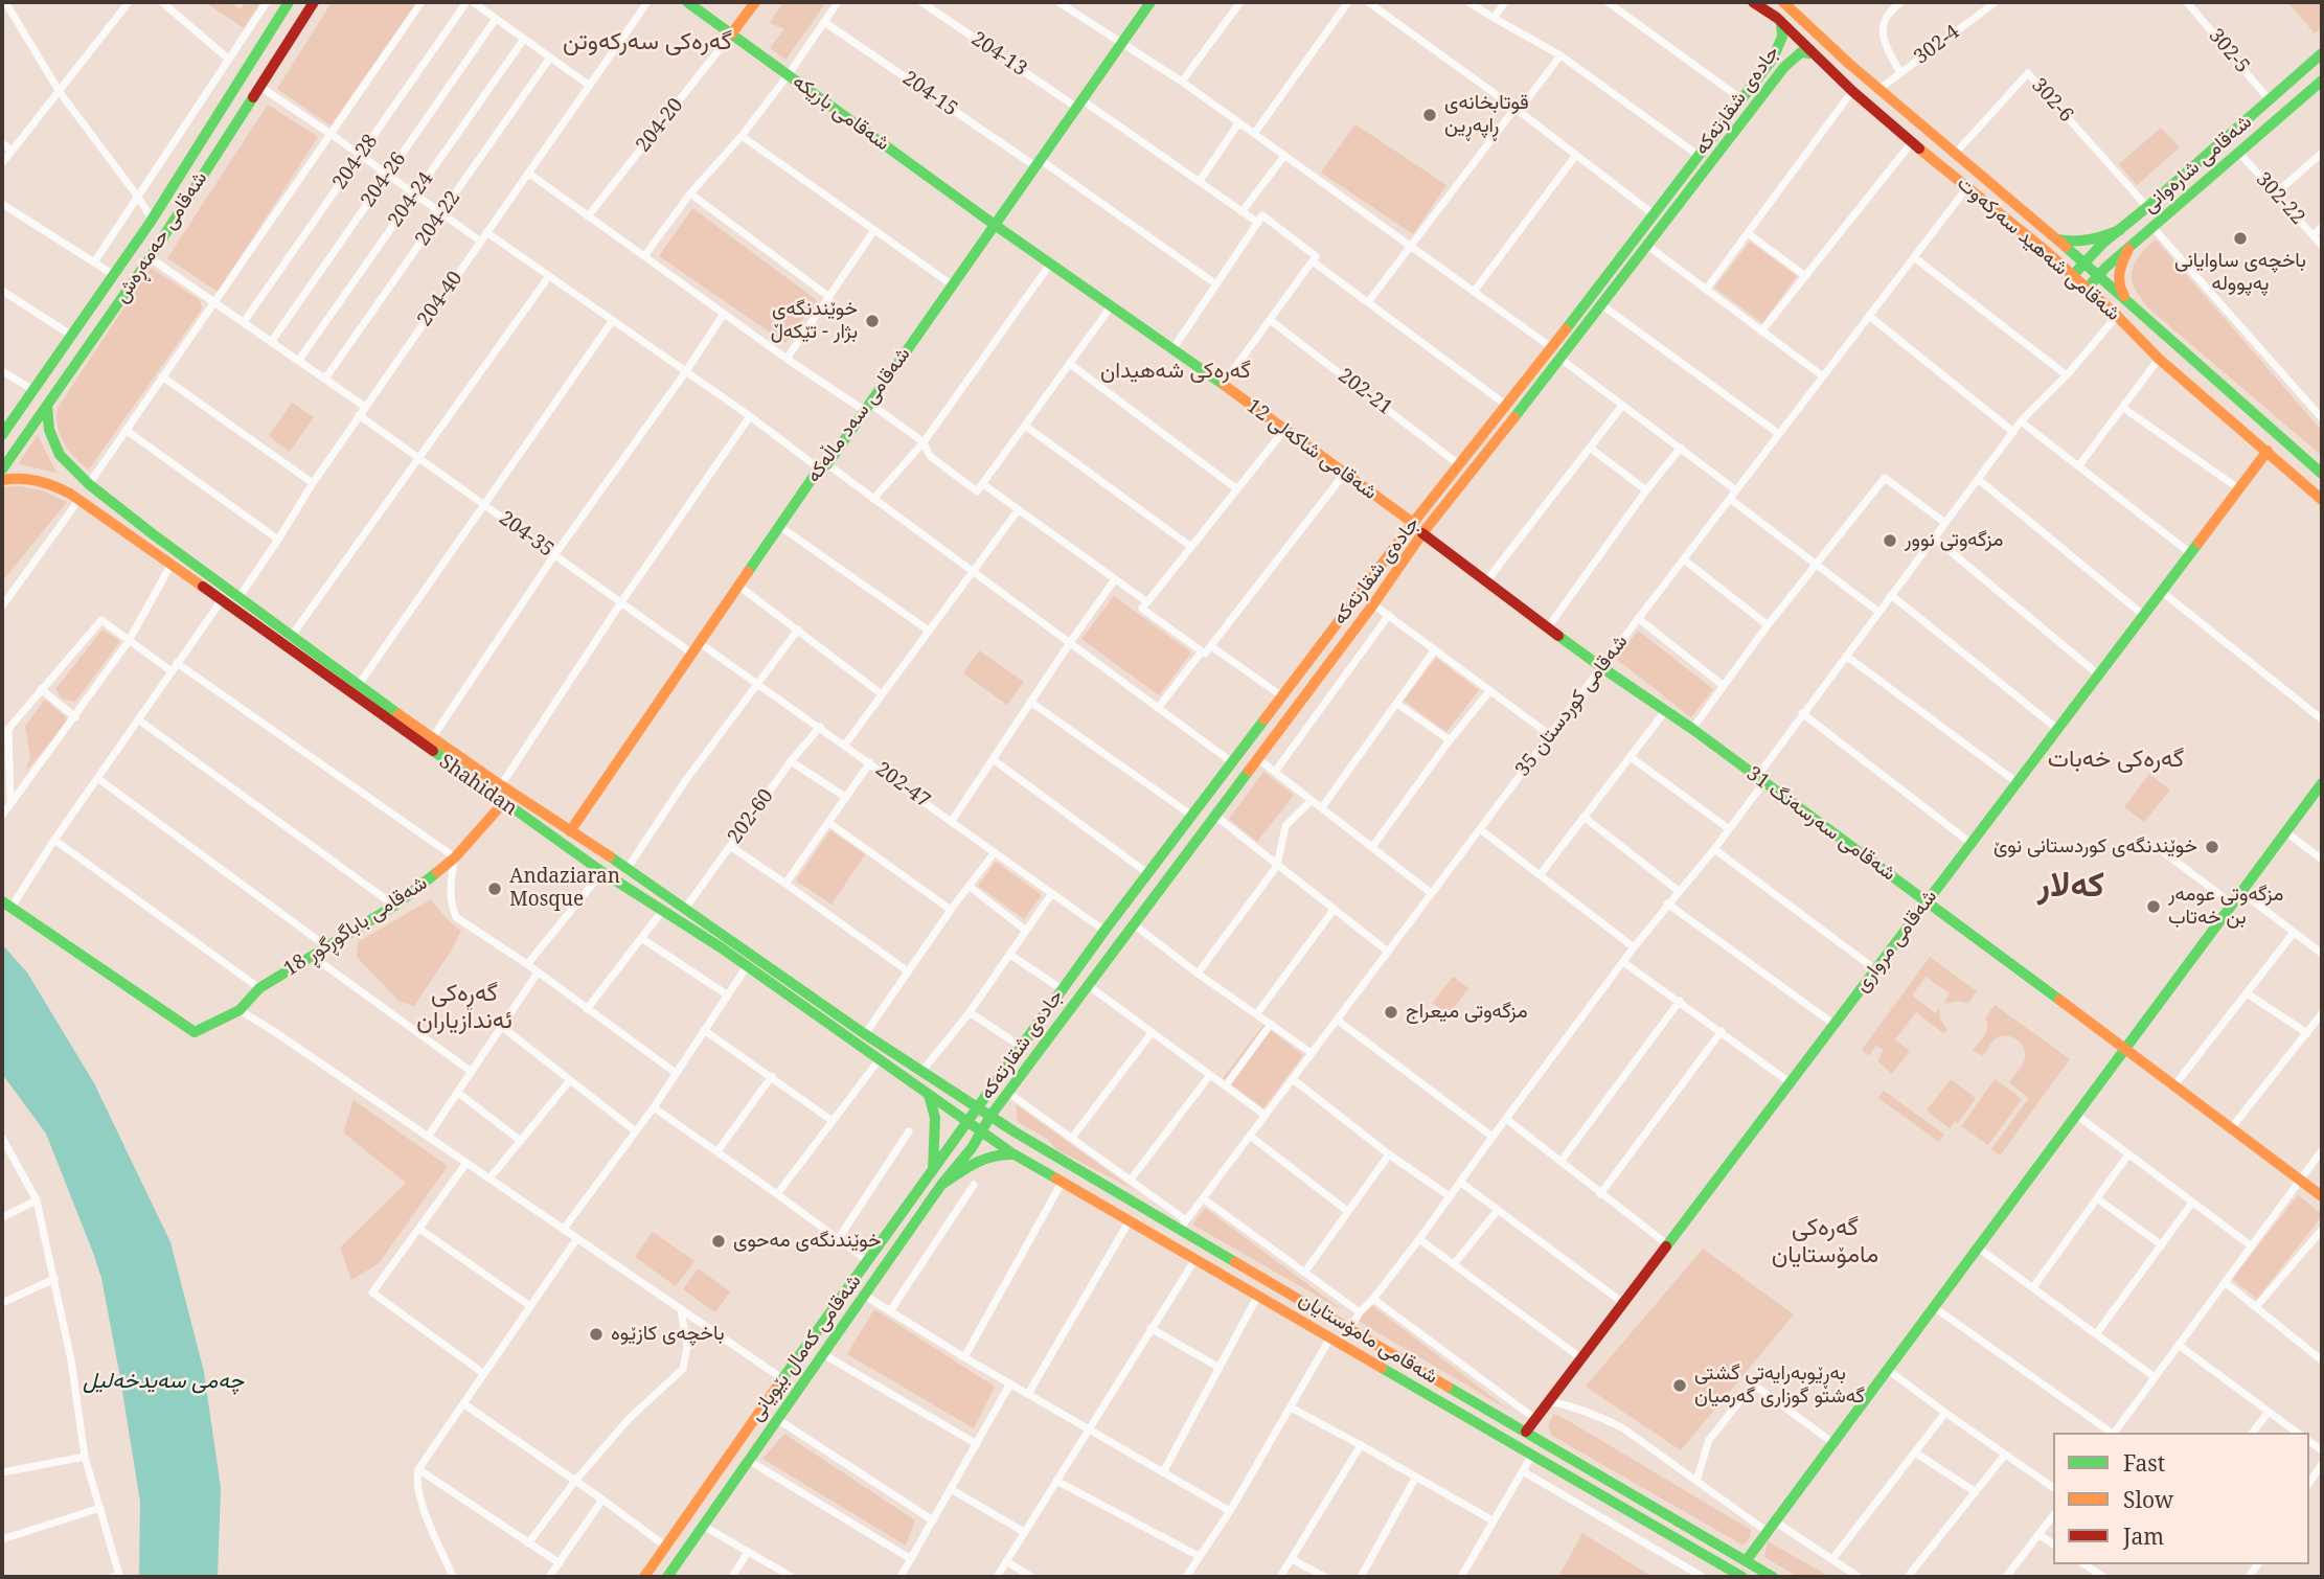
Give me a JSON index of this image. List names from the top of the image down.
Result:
{
  "streets": {
    "main road": [
      "جادەی شقارتەکە",
      "شەقامی باریکە",
      "شەقامی شارەوانی",
      "شەقامی حەمەڕەش",
      "شەقامی شەهید سەرکەوت",
      "شەقامی سەد ماڵەکە",
      "شەقامی شاکەلی 12",
      "Shahidan",
      "شەقامی سەرسەنگ 31",
      "شەقامی باباگوڕگوڕ 18",
      "شەقامی مرواری",
      "شەقامی مامۆستایان",
      "شەقامی کەمال بێویانی"
    ],
    "street": [
      "302-4",
      "302-5",
      "204-13",
      "204-15",
      "302-6",
      "204-20",
      "204-28",
      "204-26",
      "302-22",
      "204-24",
      "204-22",
      "204-40",
      "202-21",
      "204-35",
      "شەقامی کوردستان 35",
      "202-47",
      "202-60"
    ]
  },
  "crossings": [
    ["302-4", "شەقامی شەهید سەرکەوت"],
    ["302-5", "شەقامی شارەوانی"],
    ["204-13", "شەقامی سەد ماڵەکە"],
    ["204-15", "شەقامی سەد ماڵەکە"],
    ["جادەی شقارتەکە", "شەقامی شەهید سەرکەوت"],
    ["جادەی شقارتەکە", "202-21"],
    ["جادەی شقارتەکە", "شەقامی شاکەلی 12"],
    ["جادەی شقارتەکە", "Shahidan"],
    ["جادەی شقارتەکە", "202-47"],
    ["جادەی شقارتەکە", "شەقامی سەرسەنگ 31"],
    ["جادەی شقارتەکە", "شەقامی مامۆستایان"],
    ["جادەی شقارتەکە", "شەقامی کەمال بێویانی"],
    ["302-6", "شەقامی شارەوانی"],
    ["302-6", "شەقامی شەهید سەرکەوت"],
    ["شەقامی باریکە", "204-20"],
    ["شەقامی باریکە", "شەقامی سەد ماڵەکە"],
    ["شەقامی باریکە", "شەقامی شاکەلی 12"],
    ["شەقامی شارەوانی", "302-22"],
    ["شەقامی شارەوانی", "شەقامی شەهید سەرکەوت"],
    ["شەقامی شەهید سەرکەوت", "شەقامی کوردستان 35"],
    ["شەقامی شەهید سەرکەوت", "شەقامی مرواری"],
    ["204-40", "204-35"],
    ["شەقامی سەد ماڵەکە", "شەقامی شاکەلی 12"],
    ["شەقامی سەد ماڵەکە", "204-35"],
    ["شەقامی سەد ماڵەکە", "202-47"],
    ["شەقامی کوردستان 35", "شەقامی سەرسەنگ 31"],
    ["شەقامی کوردستان 35", "شەقامی مامۆستایان"],
    ["Shahidan", "شەقامی باباگوڕگوڕ 18"],
    ["Shahidan", "شەقامی مامۆستایان"],
    ["Shahidan", "شەقامی کەمال بێویانی"],
    ["202-47", "202-60"],
    ["شەقامی سەرسەنگ 31", "شەقامی مرواری"],
    ["شەقامی مرواری", "شەقامی مامۆستایان"],
    ["شەقامی مامۆستایان", "شەقامی کەمال بێویانی"]
  ],
  "districts": [
    "گەرەکی سەرکەوتن",
    "گەرەکی شەهیدان",
    "گەرەکی خەبات",
    "کەلار",
    "گەڕەکی ئەندازیاران",
    "گەرەکی مامۆستایان"
  ],
  "water": ["چەمی سەیدخەلیل"],
  "places": [
    "قوتابخانەی ڕاپەڕین",
    "باخچەی ساوایانی پەپوولە",
    "خوێندنگەی بژار - تێکەڵ",
    "مزگەوتی نوور",
    "خوێندنگەی کوردستانی نوێ",
    "Andaziaran Mosque",
    "مزگەوتی عومەر بن خەتاب",
    "مزگەوتی میعراج",
    "خوێندنگەی مەحوی",
    "باخچەی کازێوە",
    "بەڕێوبەرایەتی گشتی گەشتو گوزاری گەرمیان"
  ],
  "legend": ["Fast", "Slow", "Jam"]
}
